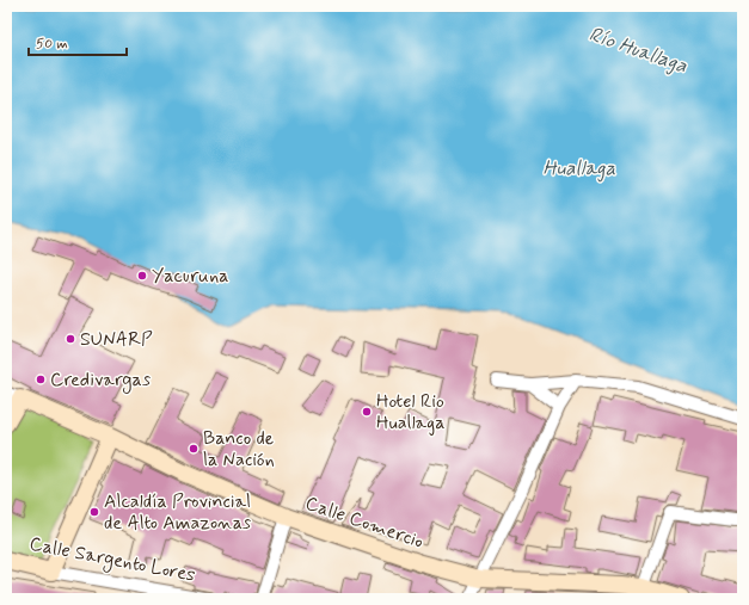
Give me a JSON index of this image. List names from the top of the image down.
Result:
{
  "streets": {
    "street": ["Calle Comercio", "Calle Sargento Lores"]
  },
  "water": ["Río Huallaga", "Huallaga"],
  "places": [
    "Yacuruna",
    "SUNARP",
    "Credivargas",
    "Hotel Rio Huallaga",
    "Banco de la Nación",
    "Alcaldía Provincial de Alto Amazonas"
  ],
  "scale_bar": "50 m"
}
